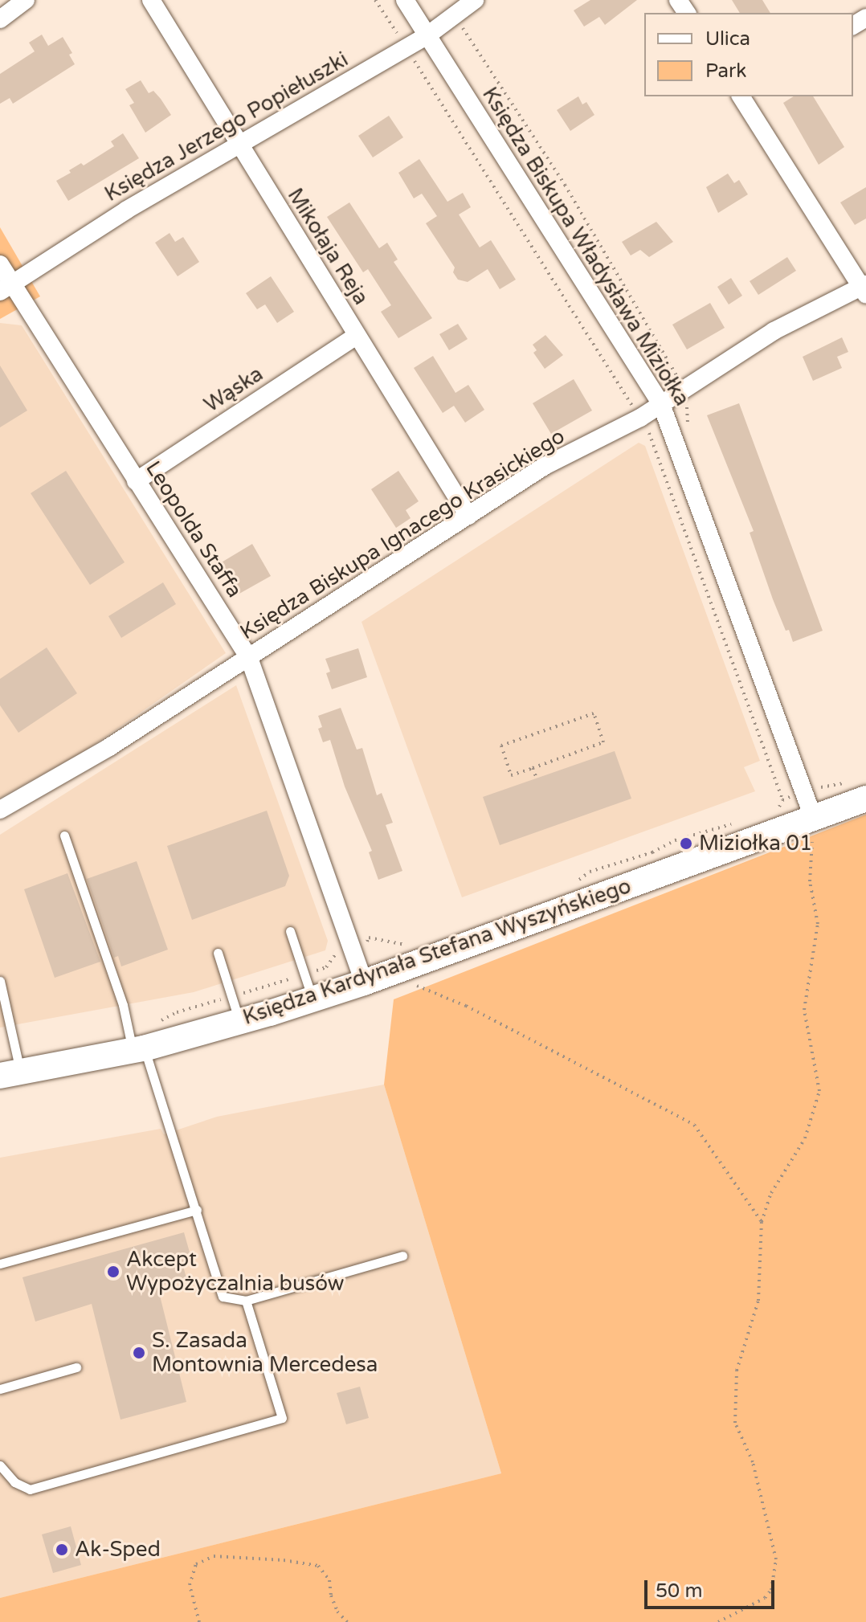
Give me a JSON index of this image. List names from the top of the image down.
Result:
{
  "streets": {
    "street": [
      "Księdza Jerzego Popiełuszki",
      "Mikołaja Reja",
      "Księdza Biskupa Władysława Miziołka",
      "Wąska",
      "Leopolda Staffa",
      "Księdza Biskupa Ignacego Krasickiego",
      "Księdza Kardynała Stefana Wyszyńskiego"
    ]
  },
  "crossings": [
    ["Księdza Jerzego Popiełuszki", "Mikołaja Reja"],
    ["Księdza Jerzego Popiełuszki", "Księdza Biskupa Władysława Miziołka"],
    ["Księdza Jerzego Popiełuszki", "Leopolda Staffa"],
    ["Mikołaja Reja", "Wąska"],
    ["Mikołaja Reja", "Księdza Biskupa Ignacego Krasickiego"],
    ["Księdza Biskupa Władysława Miziołka", "Księdza Biskupa Ignacego Krasickiego"],
    ["Księdza Biskupa Władysława Miziołka", "Księdza Kardynała Stefana Wyszyńskiego"],
    ["Wąska", "Leopolda Staffa"],
    ["Leopolda Staffa", "Księdza Biskupa Ignacego Krasickiego"],
    ["Leopolda Staffa", "Księdza Kardynała Stefana Wyszyńskiego"]
  ],
  "places": [
    "Miziołka 01",
    "Akcept Wypożyczalnia busów",
    "S. Zasada Montownia Mercedesa",
    "Ak-Sped"
  ],
  "legend": ["Ulica", "Park"],
  "scale_bar": "50 m"
}
